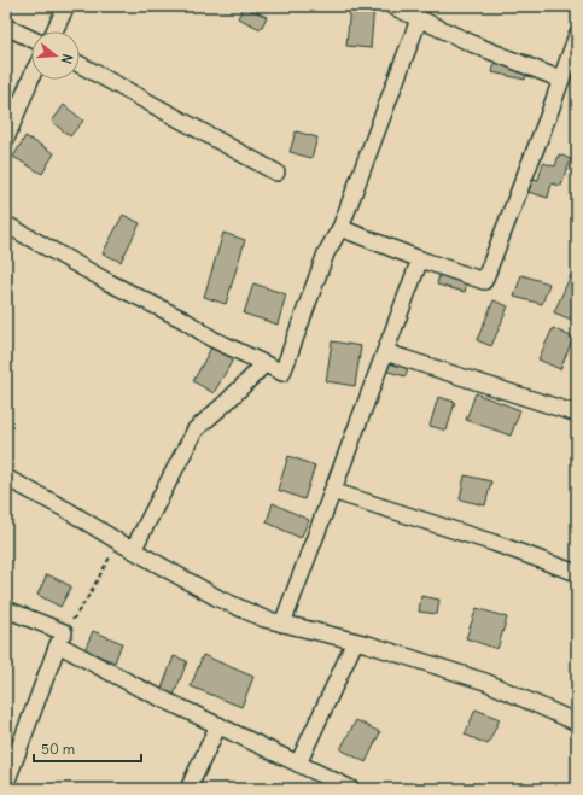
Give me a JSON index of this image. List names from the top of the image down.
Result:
{
  "scale_bar": "50 m",
  "north": "right"
}
